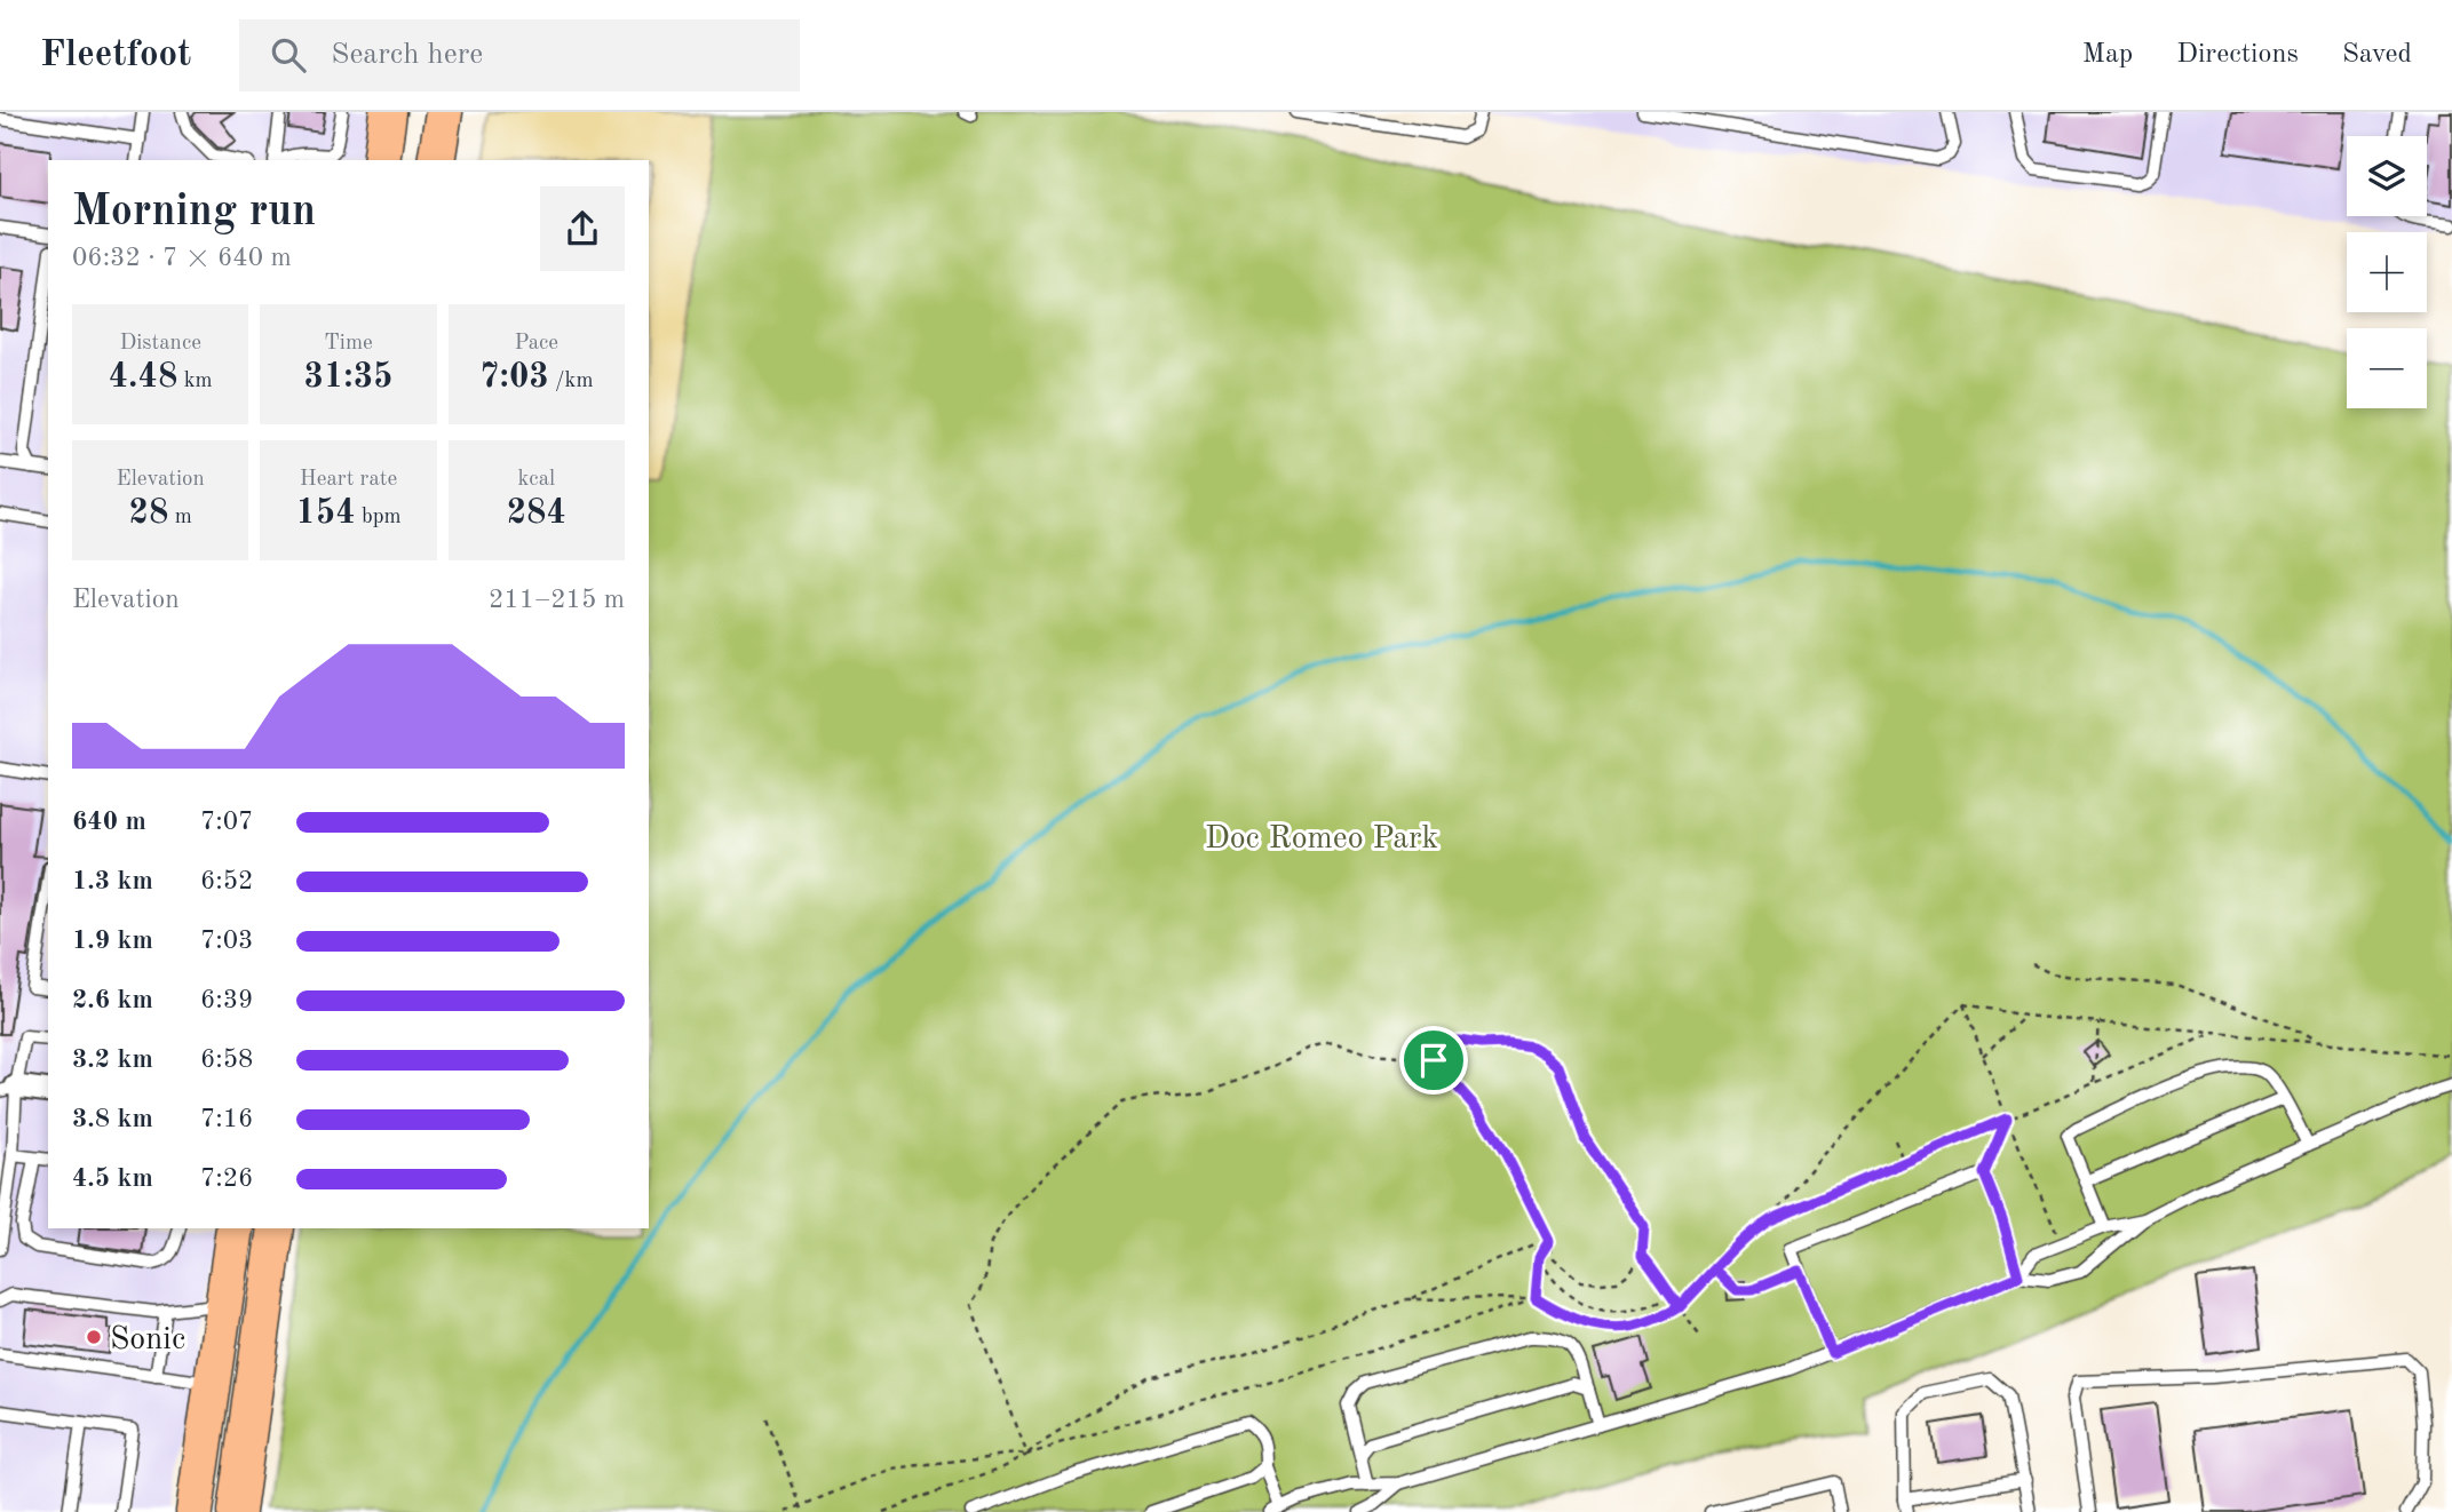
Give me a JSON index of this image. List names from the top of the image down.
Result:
{
  "parks": ["Doc Romeo Park"],
  "places": ["Sonic"],
  "page": {
    "header": "Fleetfoot",
    "search": "Search here",
    "nav": ["Map", "Directions", "Saved"],
    "map_buttons": ["+", "−"],
    "heading": ["Morning run", "06:32 · 7 × 640 m"],
    "stats": [
      ["Distance", "4.48 km"],
      ["Time", "31:35"],
      ["Pace", "7:03 /km"],
      ["Elevation", "28 m"],
      ["Heart rate", "154 bpm"],
      ["kcal", "284"]
    ],
    "chart": ["Elevation", "211–215 m"],
    "list": [
      {
        "name": "640 m",
        "note": "7:07"
      },
      {
        "name": "1.3 km",
        "note": "6:52"
      },
      {
        "name": "1.9 km",
        "note": "7:03"
      },
      {
        "name": "2.6 km",
        "note": "6:39"
      },
      {
        "name": "3.2 km",
        "note": "6:58"
      },
      {
        "name": "3.8 km",
        "note": "7:16"
      },
      {
        "name": "4.5 km",
        "note": "7:26"
      }
    ]
  }
}
